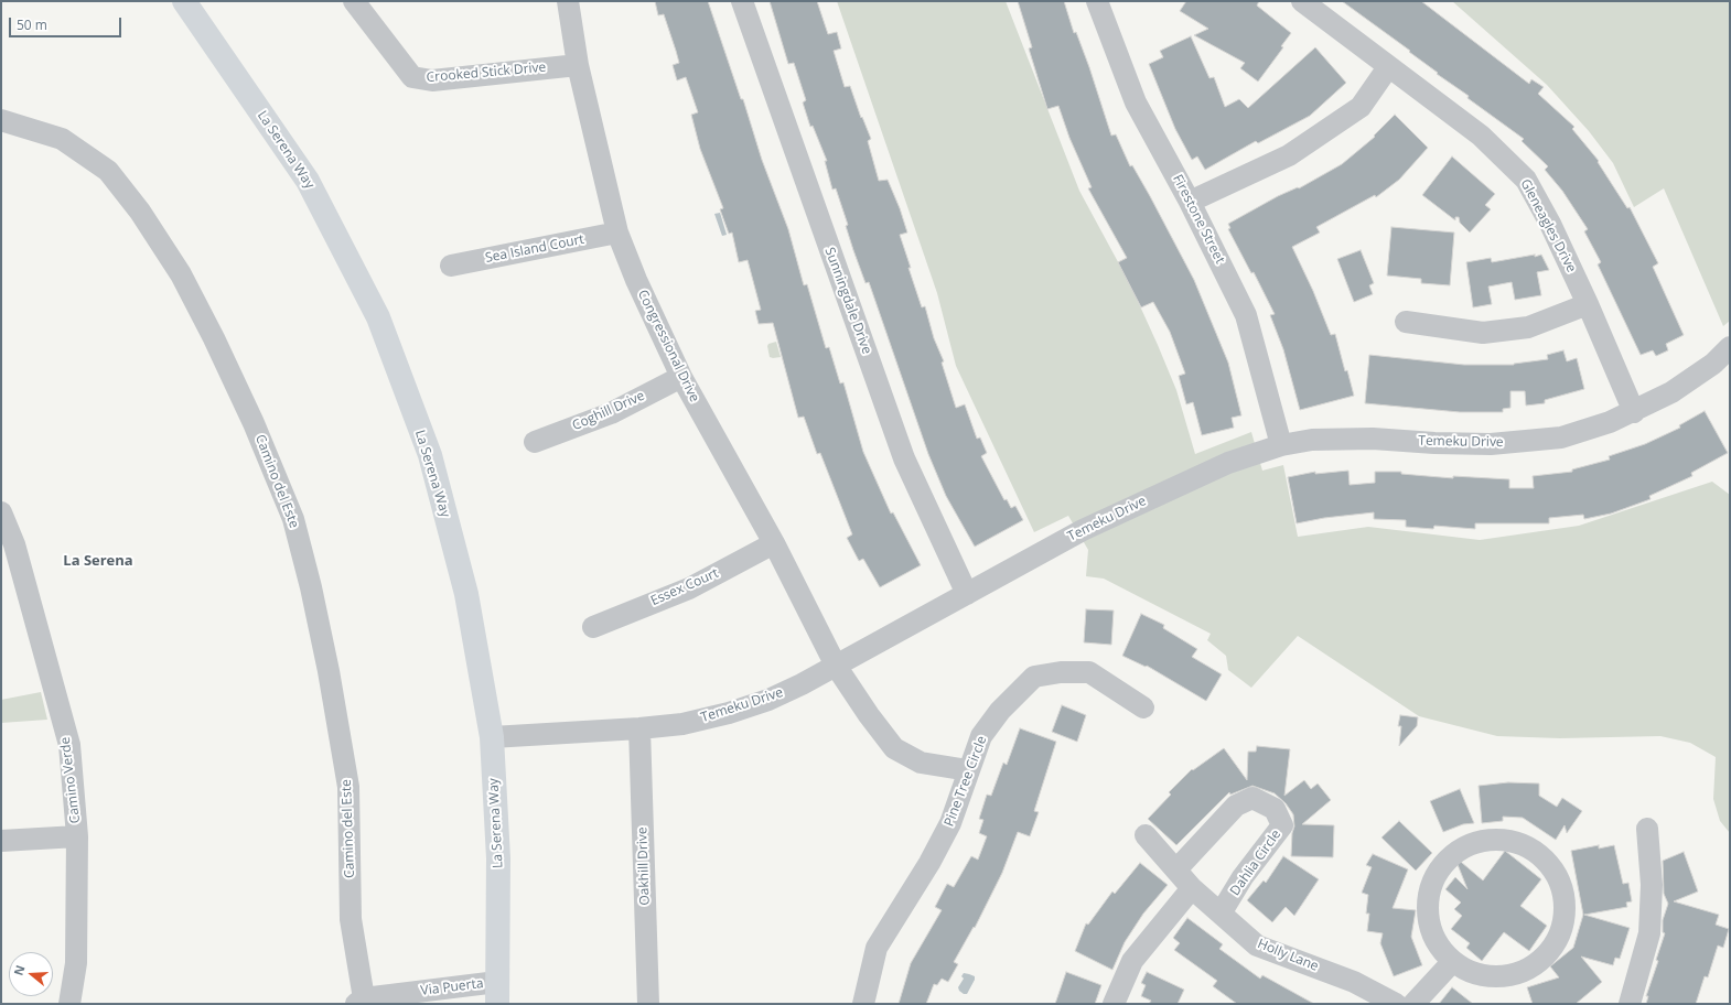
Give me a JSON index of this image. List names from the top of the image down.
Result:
{
  "streets": {
    "main road": ["La Serena Way"],
    "street": [
      "Crooked Stick Drive",
      "Firestone Street",
      "Gleneagles Drive",
      "Sea Island Court",
      "Sunningdale Drive",
      "Congressional Drive",
      "Coghill Drive",
      "Temeku Drive",
      "Camino del Este",
      "Essex Court",
      "Camino Verde",
      "Pine Tree Circle",
      "Dahlia Circle",
      "Oakhill Drive",
      "Holly Lane",
      "Via Puerta"
    ]
  },
  "crossings": [
    ["Crooked Stick Drive", "Congressional Drive"],
    ["La Serena Way", "Temeku Drive"],
    ["La Serena Way", "Via Puerta"],
    ["Firestone Street", "Temeku Drive"],
    ["Gleneagles Drive", "Temeku Drive"],
    ["Sea Island Court", "Congressional Drive"],
    ["Sunningdale Drive", "Temeku Drive"],
    ["Congressional Drive", "Coghill Drive"],
    ["Congressional Drive", "Temeku Drive"],
    ["Congressional Drive", "Essex Court"],
    ["Congressional Drive", "Pine Tree Circle"],
    ["Temeku Drive", "Oakhill Drive"],
    ["Camino del Este", "Via Puerta"],
    ["Dahlia Circle", "Holly Lane"]
  ],
  "districts": ["La Serena"],
  "scale_bar": "50 m",
  "north": "left"
}
